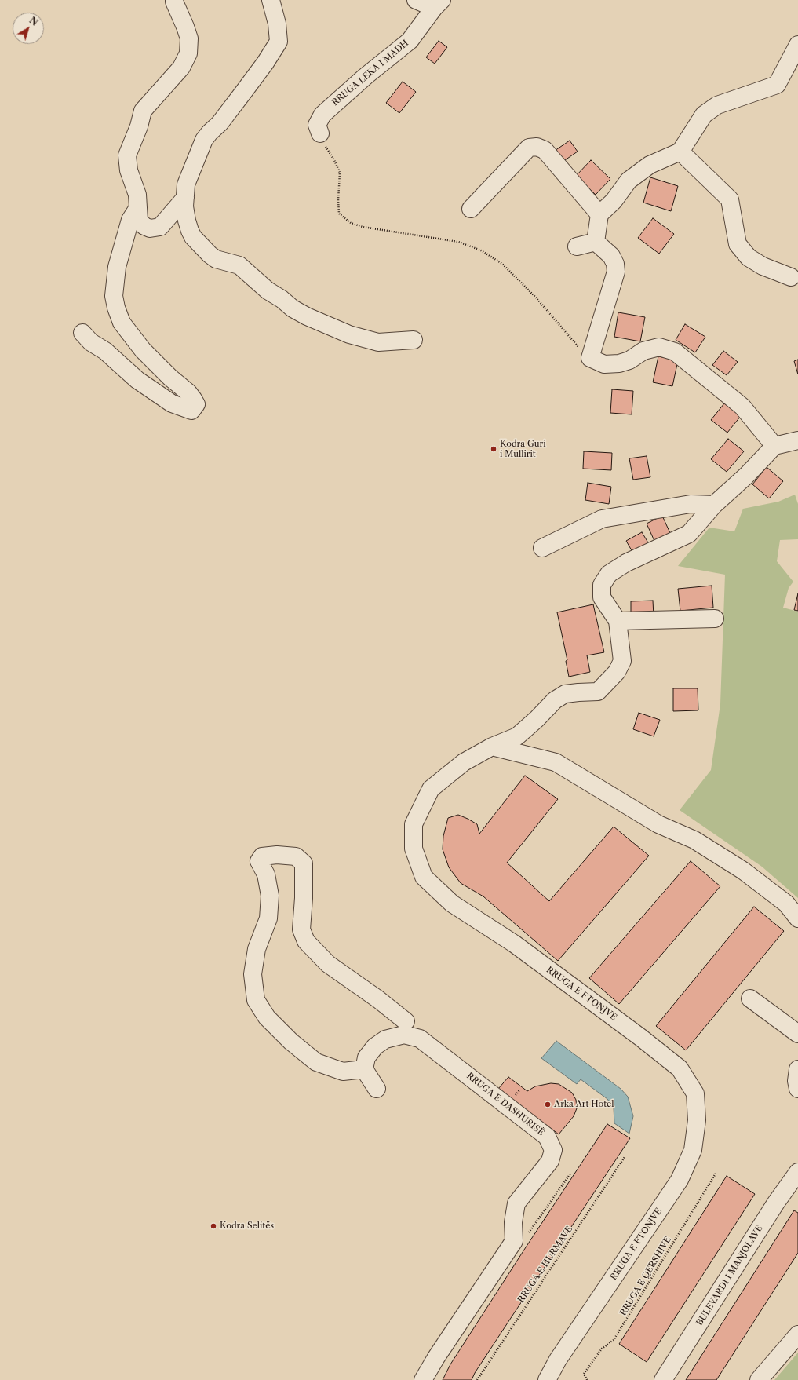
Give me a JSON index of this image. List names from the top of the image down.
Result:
{
  "streets": {
    "street": [
      "RRUGA LEKA I MADH",
      "RRUGA E FTONJVE",
      "RRUGA E DASHURISË",
      "BULEVARDI I MANJOLAVE"
    ],
    "path": ["RRUGA E HURMAVE", "RRUGA E QERSHIVE"]
  },
  "places": ["Kodra Guri i Mullirit", "Arka Art Hotel", "Kodra Selitës"],
  "north": "top right"
}
